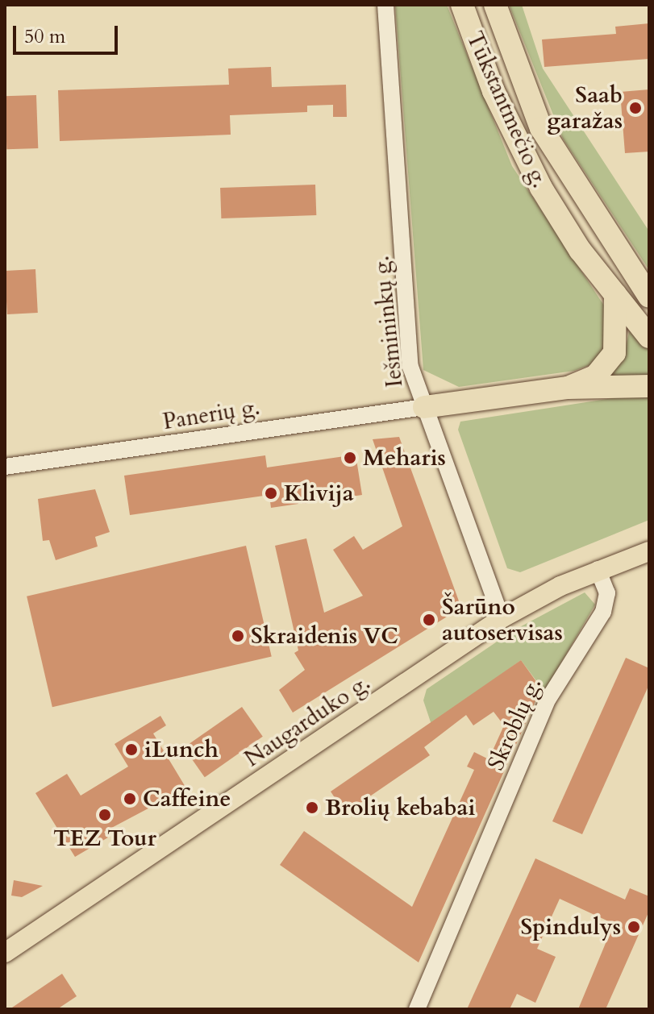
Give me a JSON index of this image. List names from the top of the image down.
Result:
{
  "streets": {
    "highway": ["Tūkstantmečio g."],
    "main road": ["Naugarduko g."],
    "street": ["Iešmininkų g.", "Panerių g.", "Skroblų g."]
  },
  "crossings": [
    ["Iešmininkų g.", "Panerių g."],
    ["Iešmininkų g.", "Naugarduko g."],
    ["Naugarduko g.", "Skroblų g."]
  ],
  "places": [
    "Saab garažas",
    "Meharis",
    "Klivija",
    "Šarūno autoservisas",
    "Skraidenis VC",
    "iLunch",
    "Caffeine",
    "Brolių kebabai",
    "TEZ Tour",
    "Spindulys"
  ],
  "scale_bar": "50 m"
}
